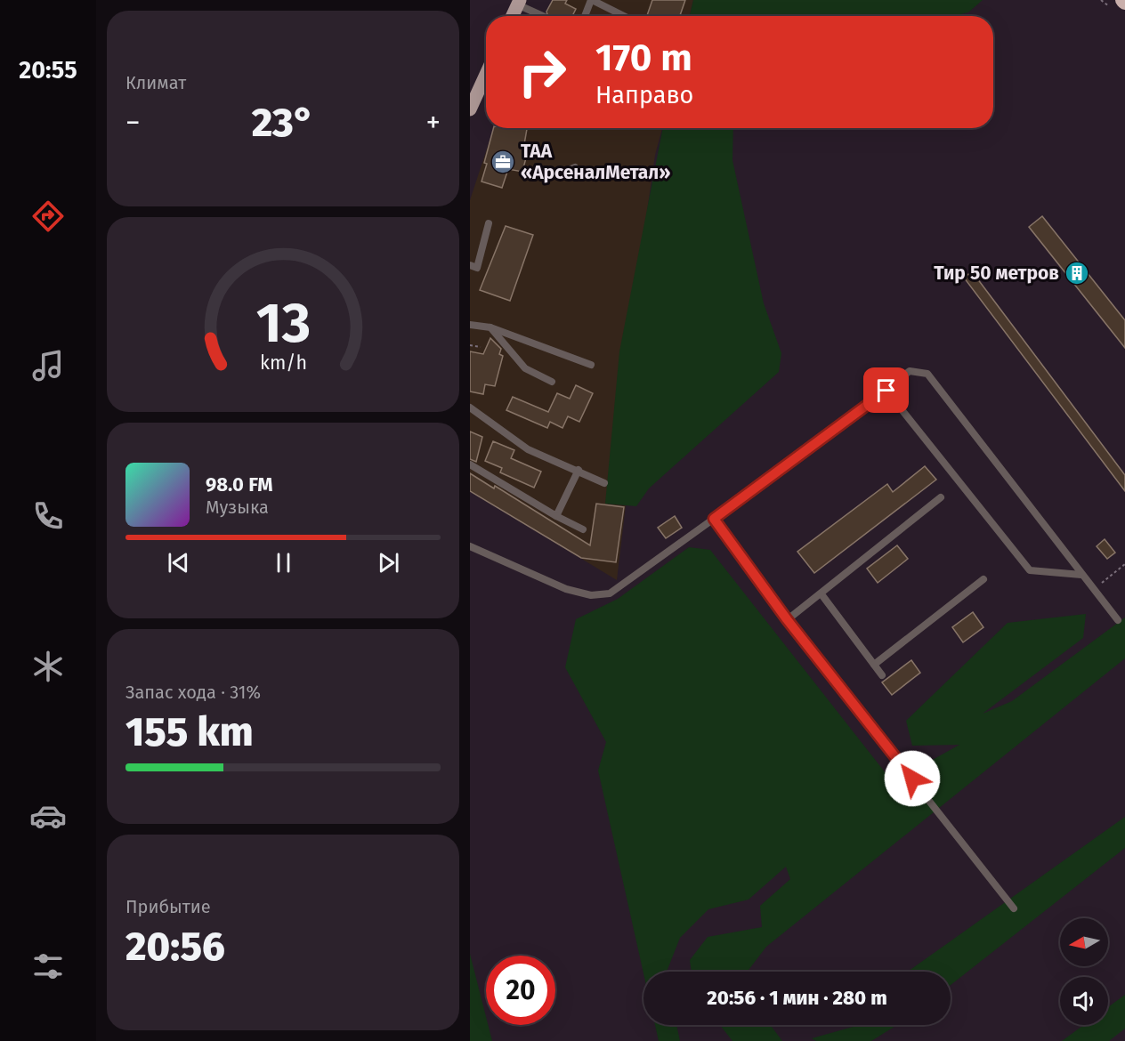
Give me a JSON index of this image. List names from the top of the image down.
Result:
{
  "places": {
    "office": ["ТАА «АрсеналМетал»"],
    "building": ["Тир 50 метров"]
  },
  "north": "left",
  "page": {
    "tabs": "20:55",
    "tile": [
      "Климат",
      ["Запас хода · 31%", "155 km"],
      ["Прибытие", "20:56"]
    ],
    "turn": ["170 m", "Направо"],
    "heat": ["−", "23°", "+"],
    "song": ["98.0 FM", "Музыка"],
    "limit": "20",
    "trip": "20:56 · 1 мин · 280 m",
    "gauge": ["13", "km/h"]
  }
}
